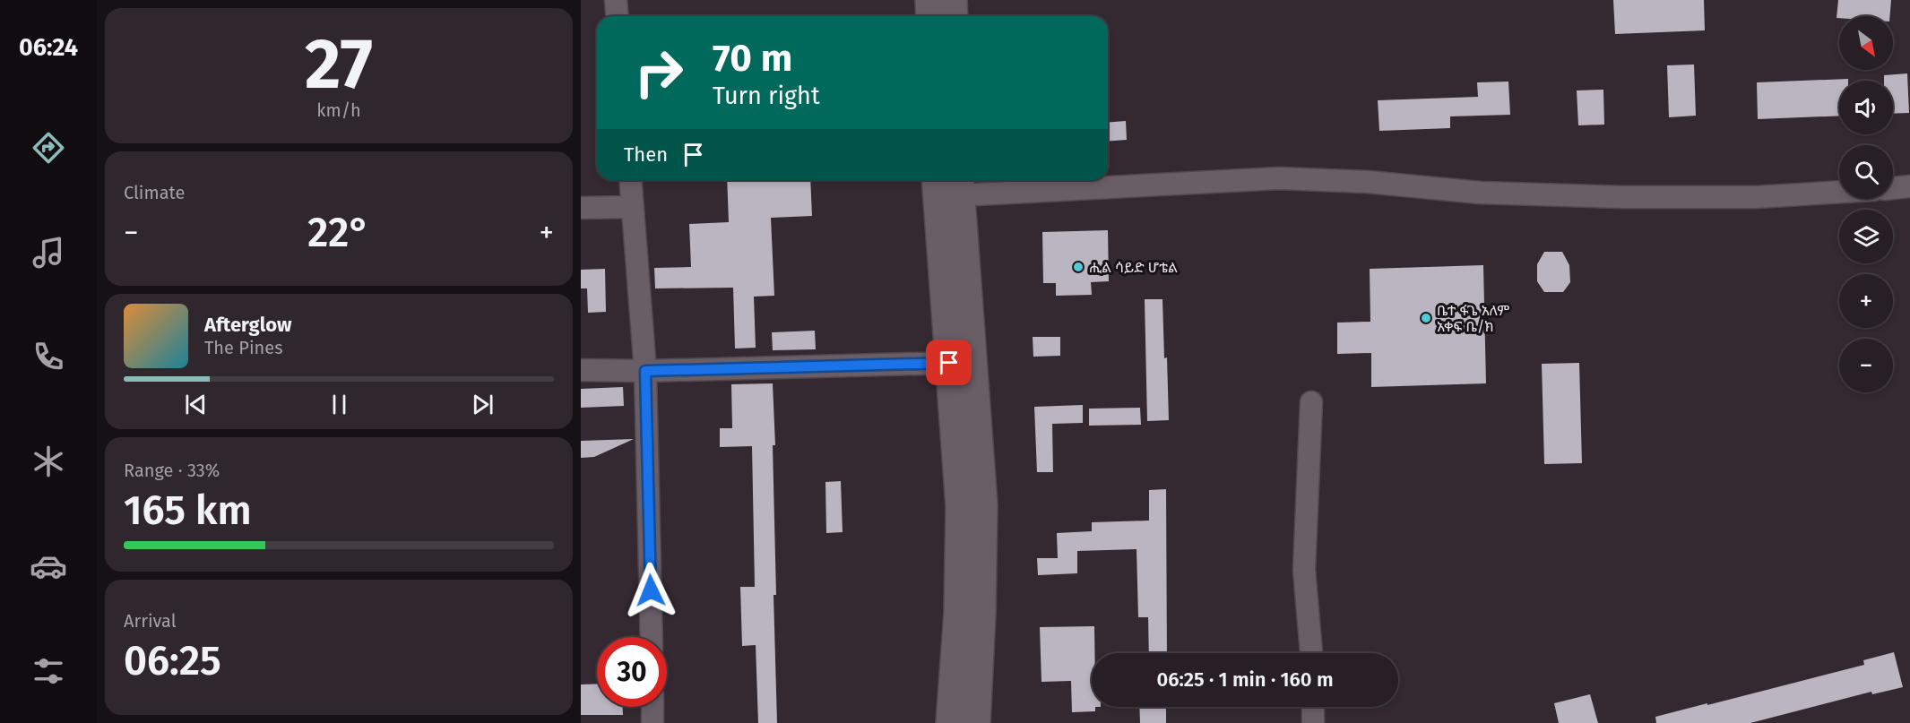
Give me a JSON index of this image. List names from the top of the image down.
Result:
{
  "places": ["ሒል ሳይድ ሆቴል", "ቤተ ፋጌ አለም አቀፍ ቤ/ክ"],
  "north": "bottom right",
  "page": {
    "tabs": "06:24",
    "tile": [
      ["27", "km/h"],
      "Climate",
      ["Range · 33%", "165 km"],
      ["Arrival", "06:25"]
    ],
    "map_buttons": ["+", "−"],
    "turn": ["70 m", "Turn right"],
    "then": "Then",
    "heat": ["−", "22°", "+"],
    "song": ["Afterglow", "The Pines"],
    "limit": "30",
    "trip": "06:25 · 1 min · 160 m"
  }
}
